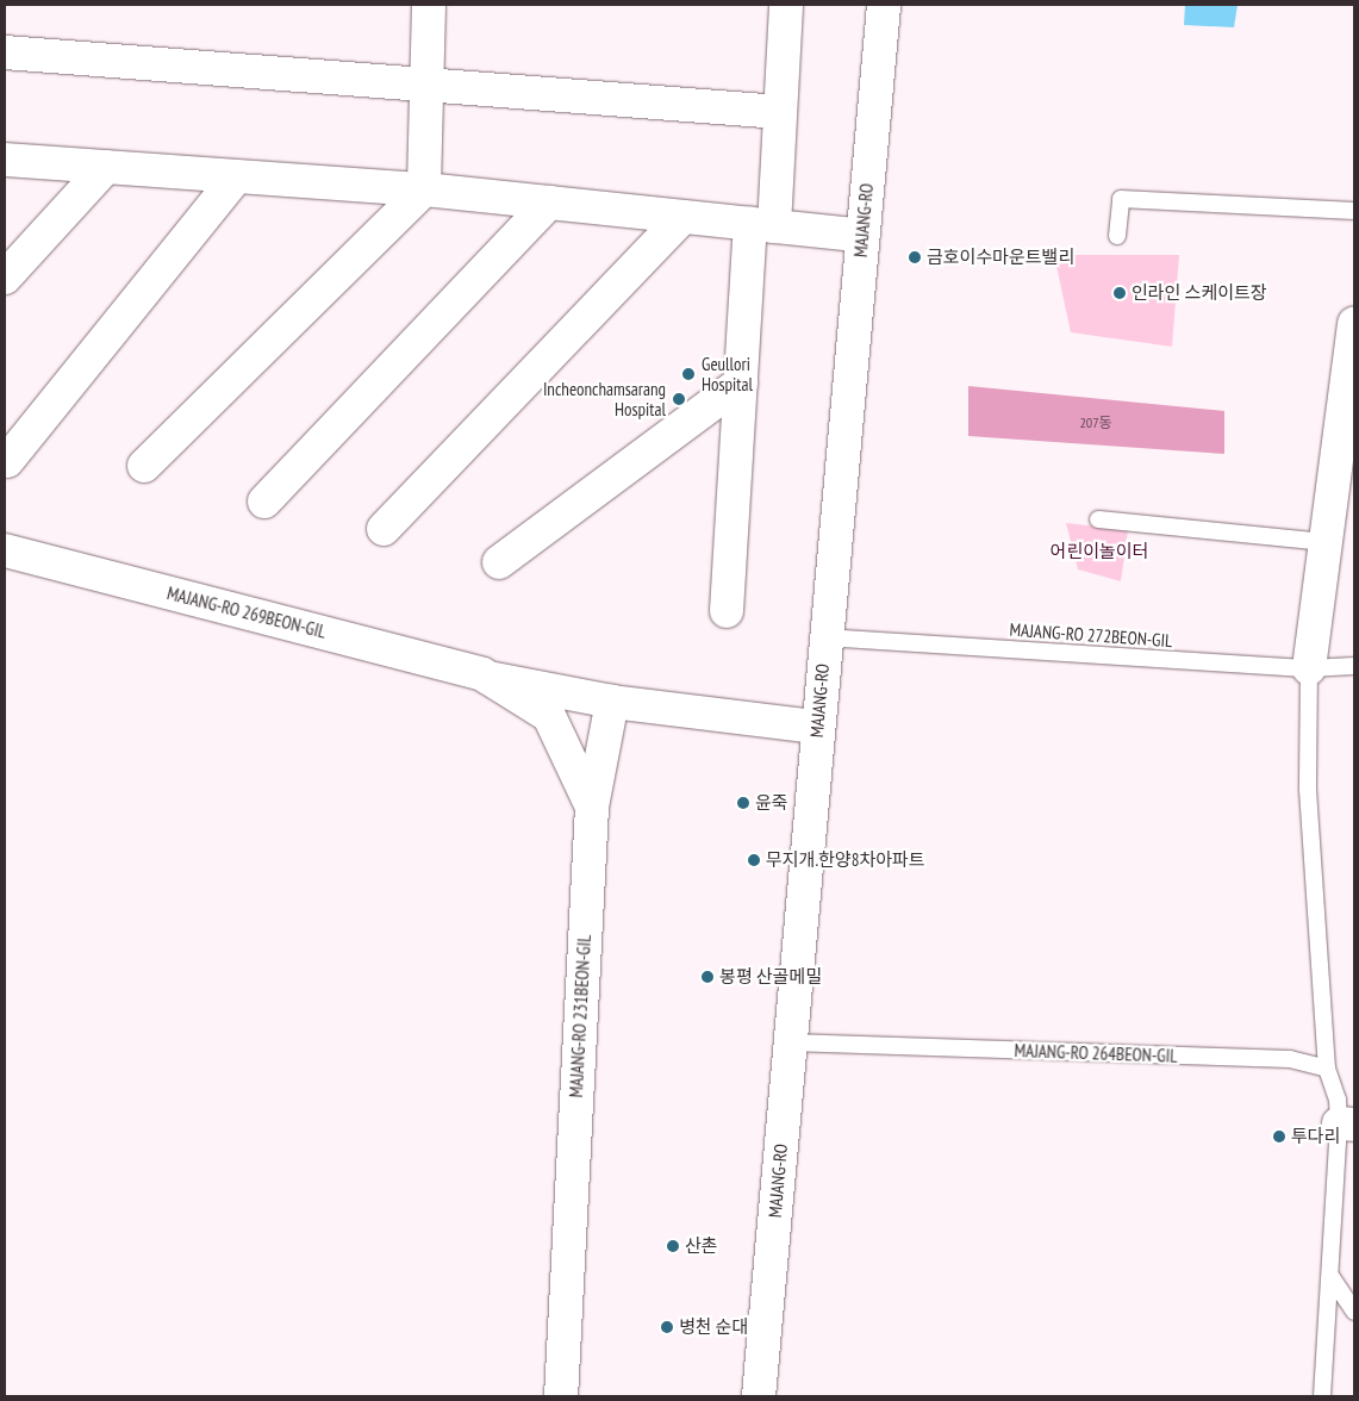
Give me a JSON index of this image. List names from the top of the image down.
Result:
{
  "streets": {
    "street": ["MAJANG-RO", "MAJANG-RO 269BEON-GIL", "MAJANG-RO 231BEON-GIL"],
    "lane": ["MAJANG-RO 272BEON-GIL", "MAJANG-RO 264BEON-GIL"]
  },
  "crossings": [
    ["MAJANG-RO", "MAJANG-RO 272BEON-GIL"],
    ["MAJANG-RO", "MAJANG-RO 264BEON-GIL"],
    ["MAJANG-RO 269BEON-GIL", "MAJANG-RO 231BEON-GIL"]
  ],
  "parks": ["어린이놀이터"],
  "places": [
    "금호이수마운트밸리",
    "인라인 스케이트장",
    "Geullori Hospital",
    "Incheonchamsarang Hospital",
    "윤죽",
    "무지개.한양8차아파트",
    "봉평 산골메밀",
    "투다리",
    "산촌",
    "병천 순대"
  ],
  "house_numbers": ["207동"]
}
